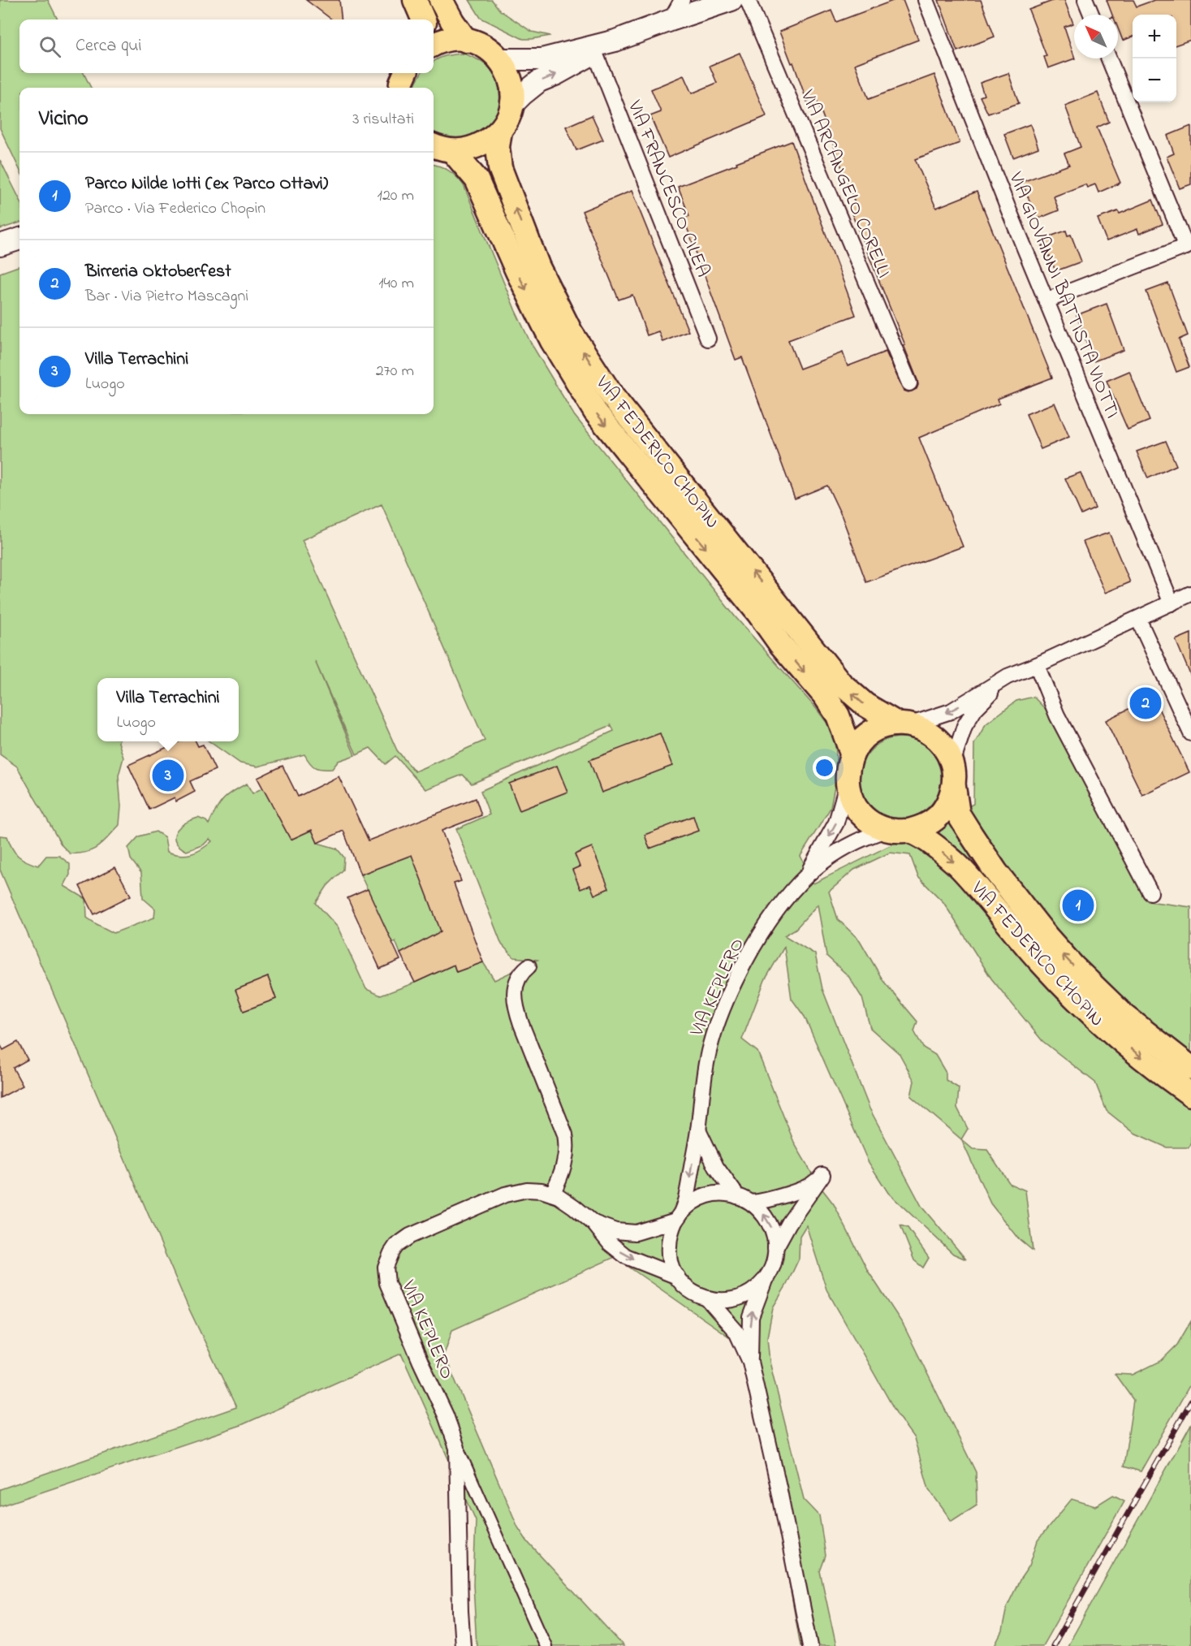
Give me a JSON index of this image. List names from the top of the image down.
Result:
{
  "streets": {
    "main road": ["VIA FEDERICO CHOPIN"],
    "street": [
      "VIA ARCANGELO CORELLI",
      "VIA FRANCESCO CILEA",
      "VIA GIOVANNI BATTISTA VIOTTI",
      "VIA KEPLERO"
    ]
  },
  "north": "top left",
  "page": {
    "map_buttons": ["+", "−"],
    "search": "Cerca qui",
    "heading": ["Vicino", "3 risultati"],
    "list": [
      {
        "mark": "1",
        "name": "Parco Nilde Iotti (ex Parco Ottavi)",
        "note": "Parco · Via Federico Chopin",
        "value": "120 m"
      },
      {
        "mark": "2",
        "name": "Birreria Oktoberfest",
        "note": "Bar · Via Pietro Mascagni",
        "value": "140 m"
      },
      {
        "mark": "3",
        "name": "Villa Terrachini",
        "note": "Luogo",
        "value": "270 m"
      }
    ],
    "popup": ["Villa Terrachini", "Luogo"],
    "pins": ["2", "3", "1"]
  }
}
